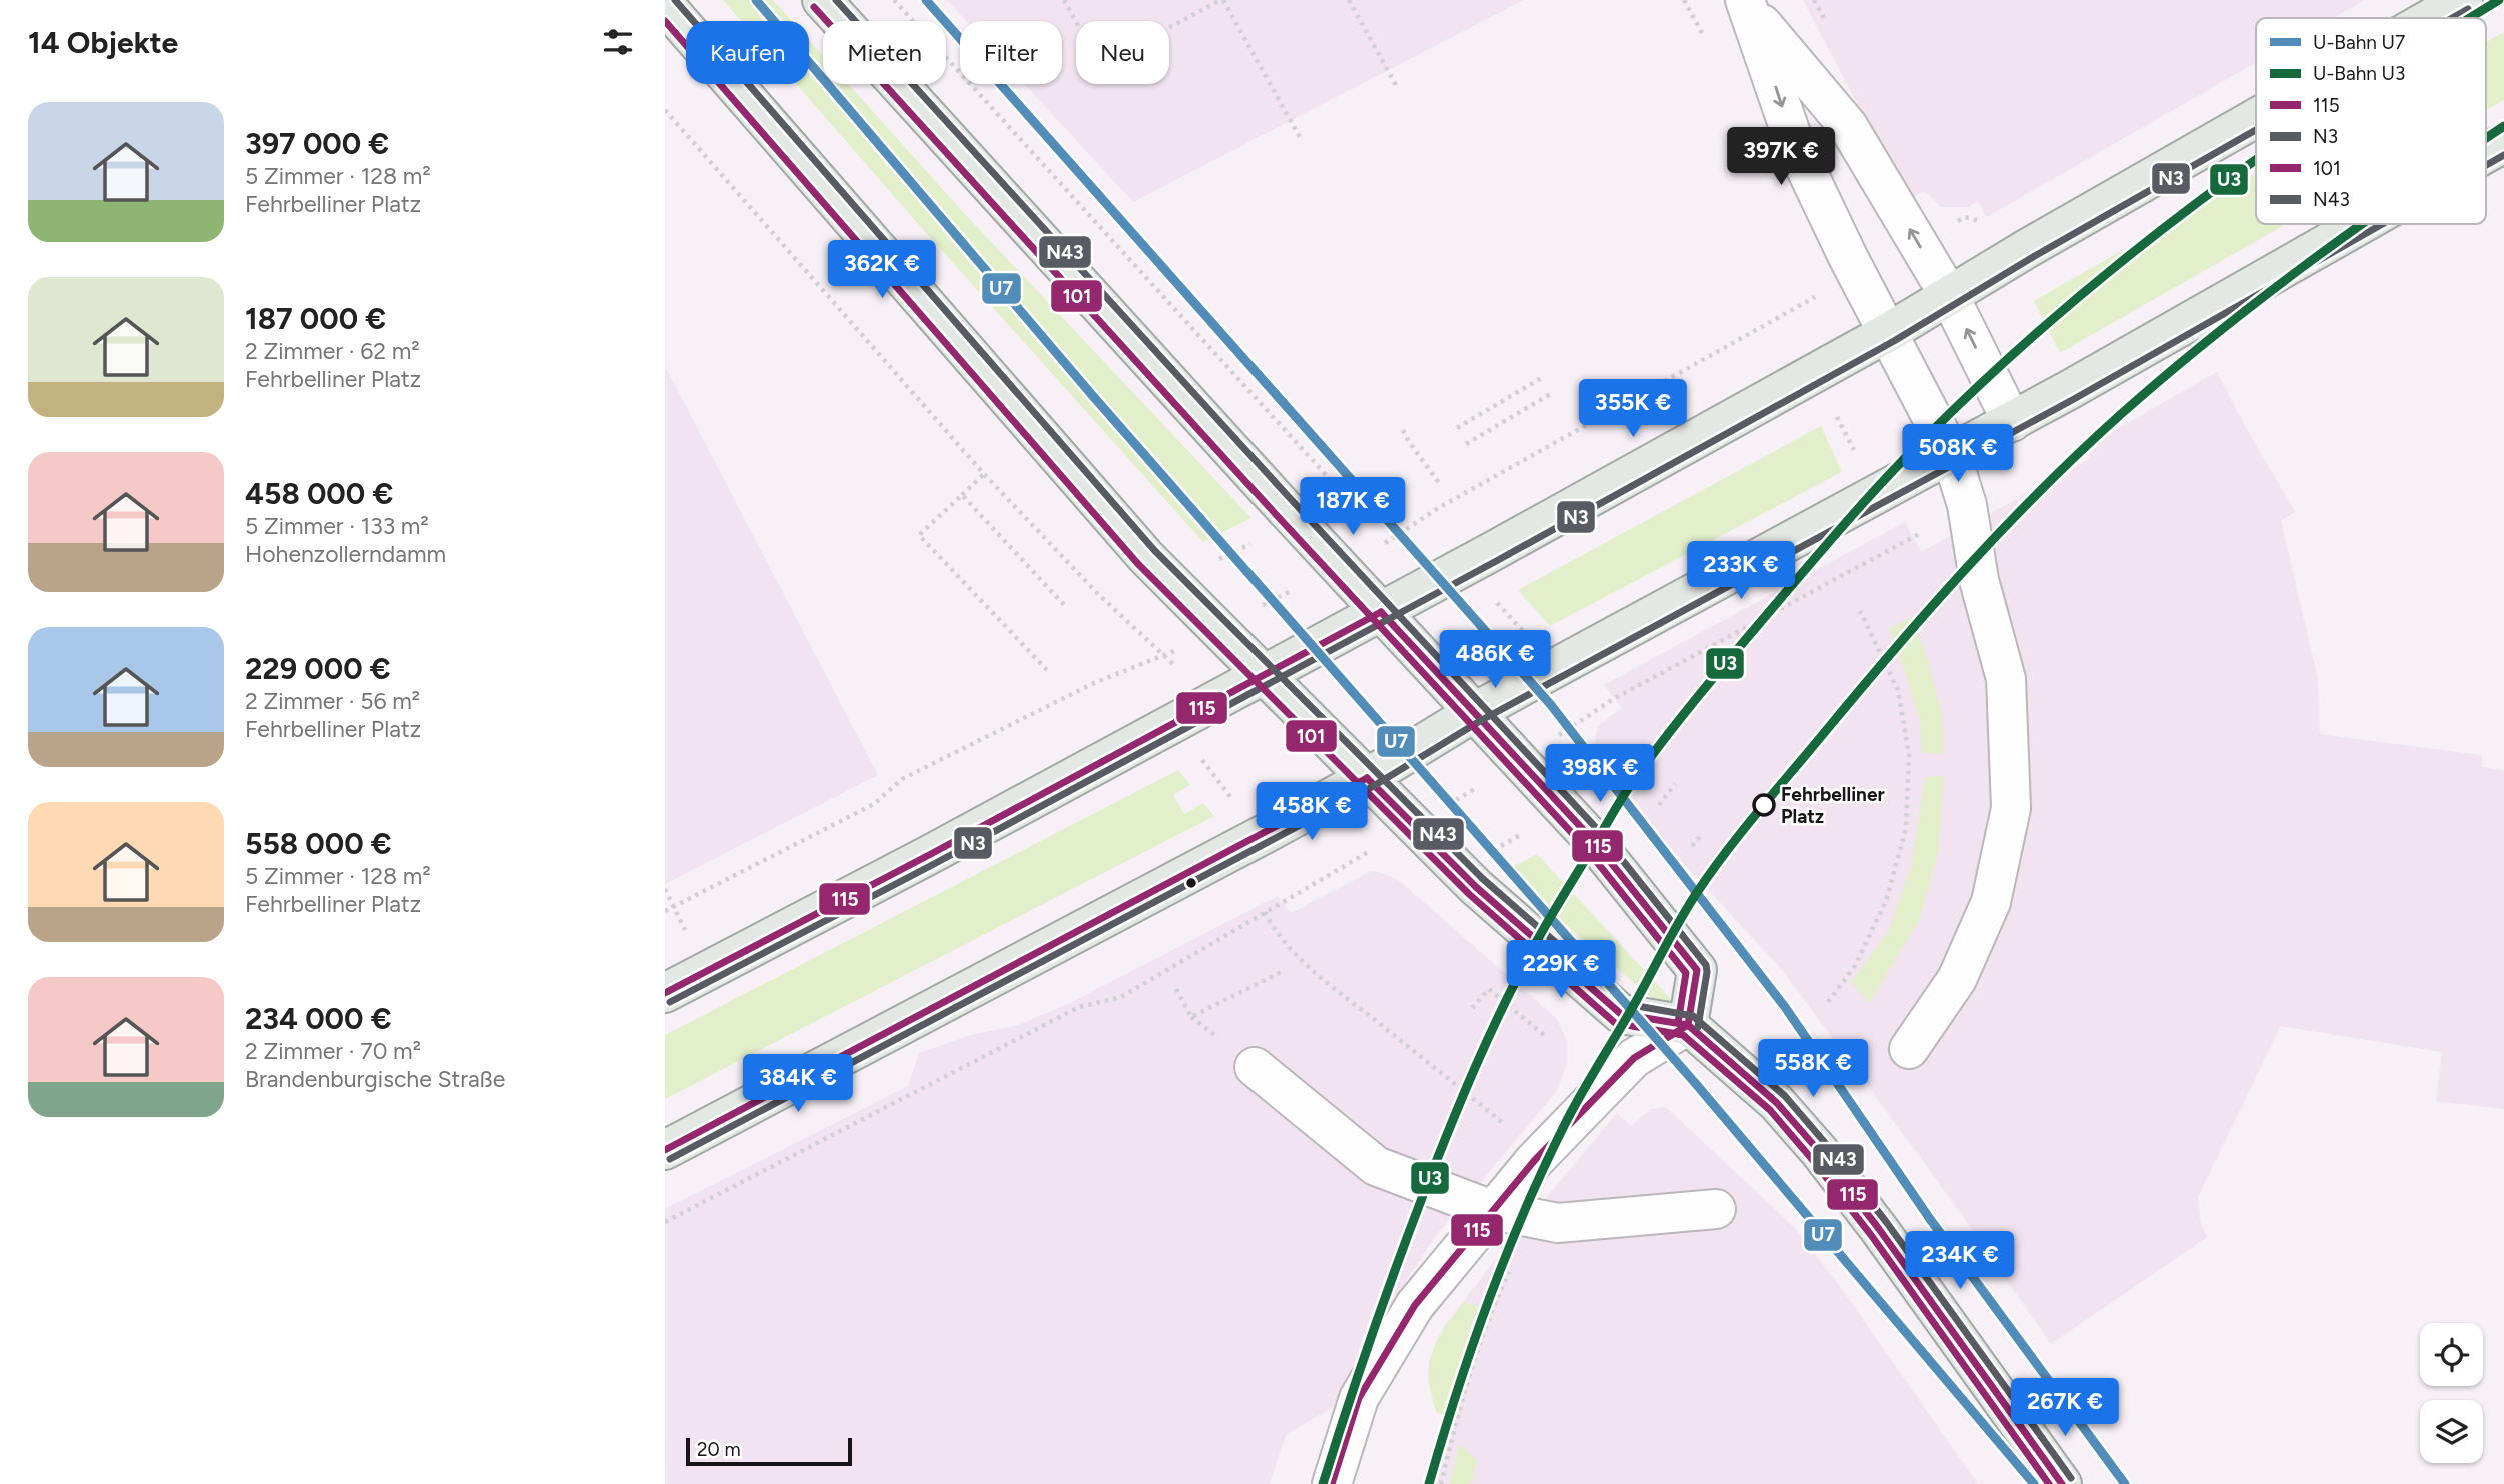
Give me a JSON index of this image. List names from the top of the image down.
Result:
{
  "places": ["Fehrbelliner Platz"],
  "lines": [
    "metro line U7",
    "metro line U3",
    "transit line N43",
    "transit line 101",
    "transit line N3",
    "transit line 115"
  ],
  "legend": [
    "U-Bahn U7",
    "U-Bahn U3",
    "115",
    "N3",
    "101",
    "N43"
  ],
  "scale_bar": "20 m",
  "page": {
    "heading": "14 Objekte",
    "chip": [
      "Kaufen",
      "Mieten",
      "Filter",
      "Neu"
    ],
    "list": [
      {
        "name": "397 000 €",
        "note": "5 Zimmer · 128 m² · Fehrbelliner Platz"
      },
      {
        "name": "187 000 €",
        "note": "2 Zimmer · 62 m² · Fehrbelliner Platz"
      },
      {
        "name": "458 000 €",
        "note": "5 Zimmer · 133 m² · Hohenzollerndamm"
      },
      {
        "name": "229 000 €",
        "note": "2 Zimmer · 56 m² · Fehrbelliner Platz"
      },
      {
        "name": "558 000 €",
        "note": "5 Zimmer · 128 m² · Fehrbelliner Platz"
      },
      {
        "name": "234 000 €",
        "note": "2 Zimmer · 70 m² · Brandenburgische Straße"
      }
    ],
    "price": [
      "397K €",
      "362K €",
      "355K €",
      "508K €",
      "187K €",
      "233K €",
      "486K €",
      "398K €",
      "458K €",
      "229K €",
      "558K €",
      "384K €",
      "234K €",
      "267K €"
    ],
    "scale": "20 m"
  }
}
